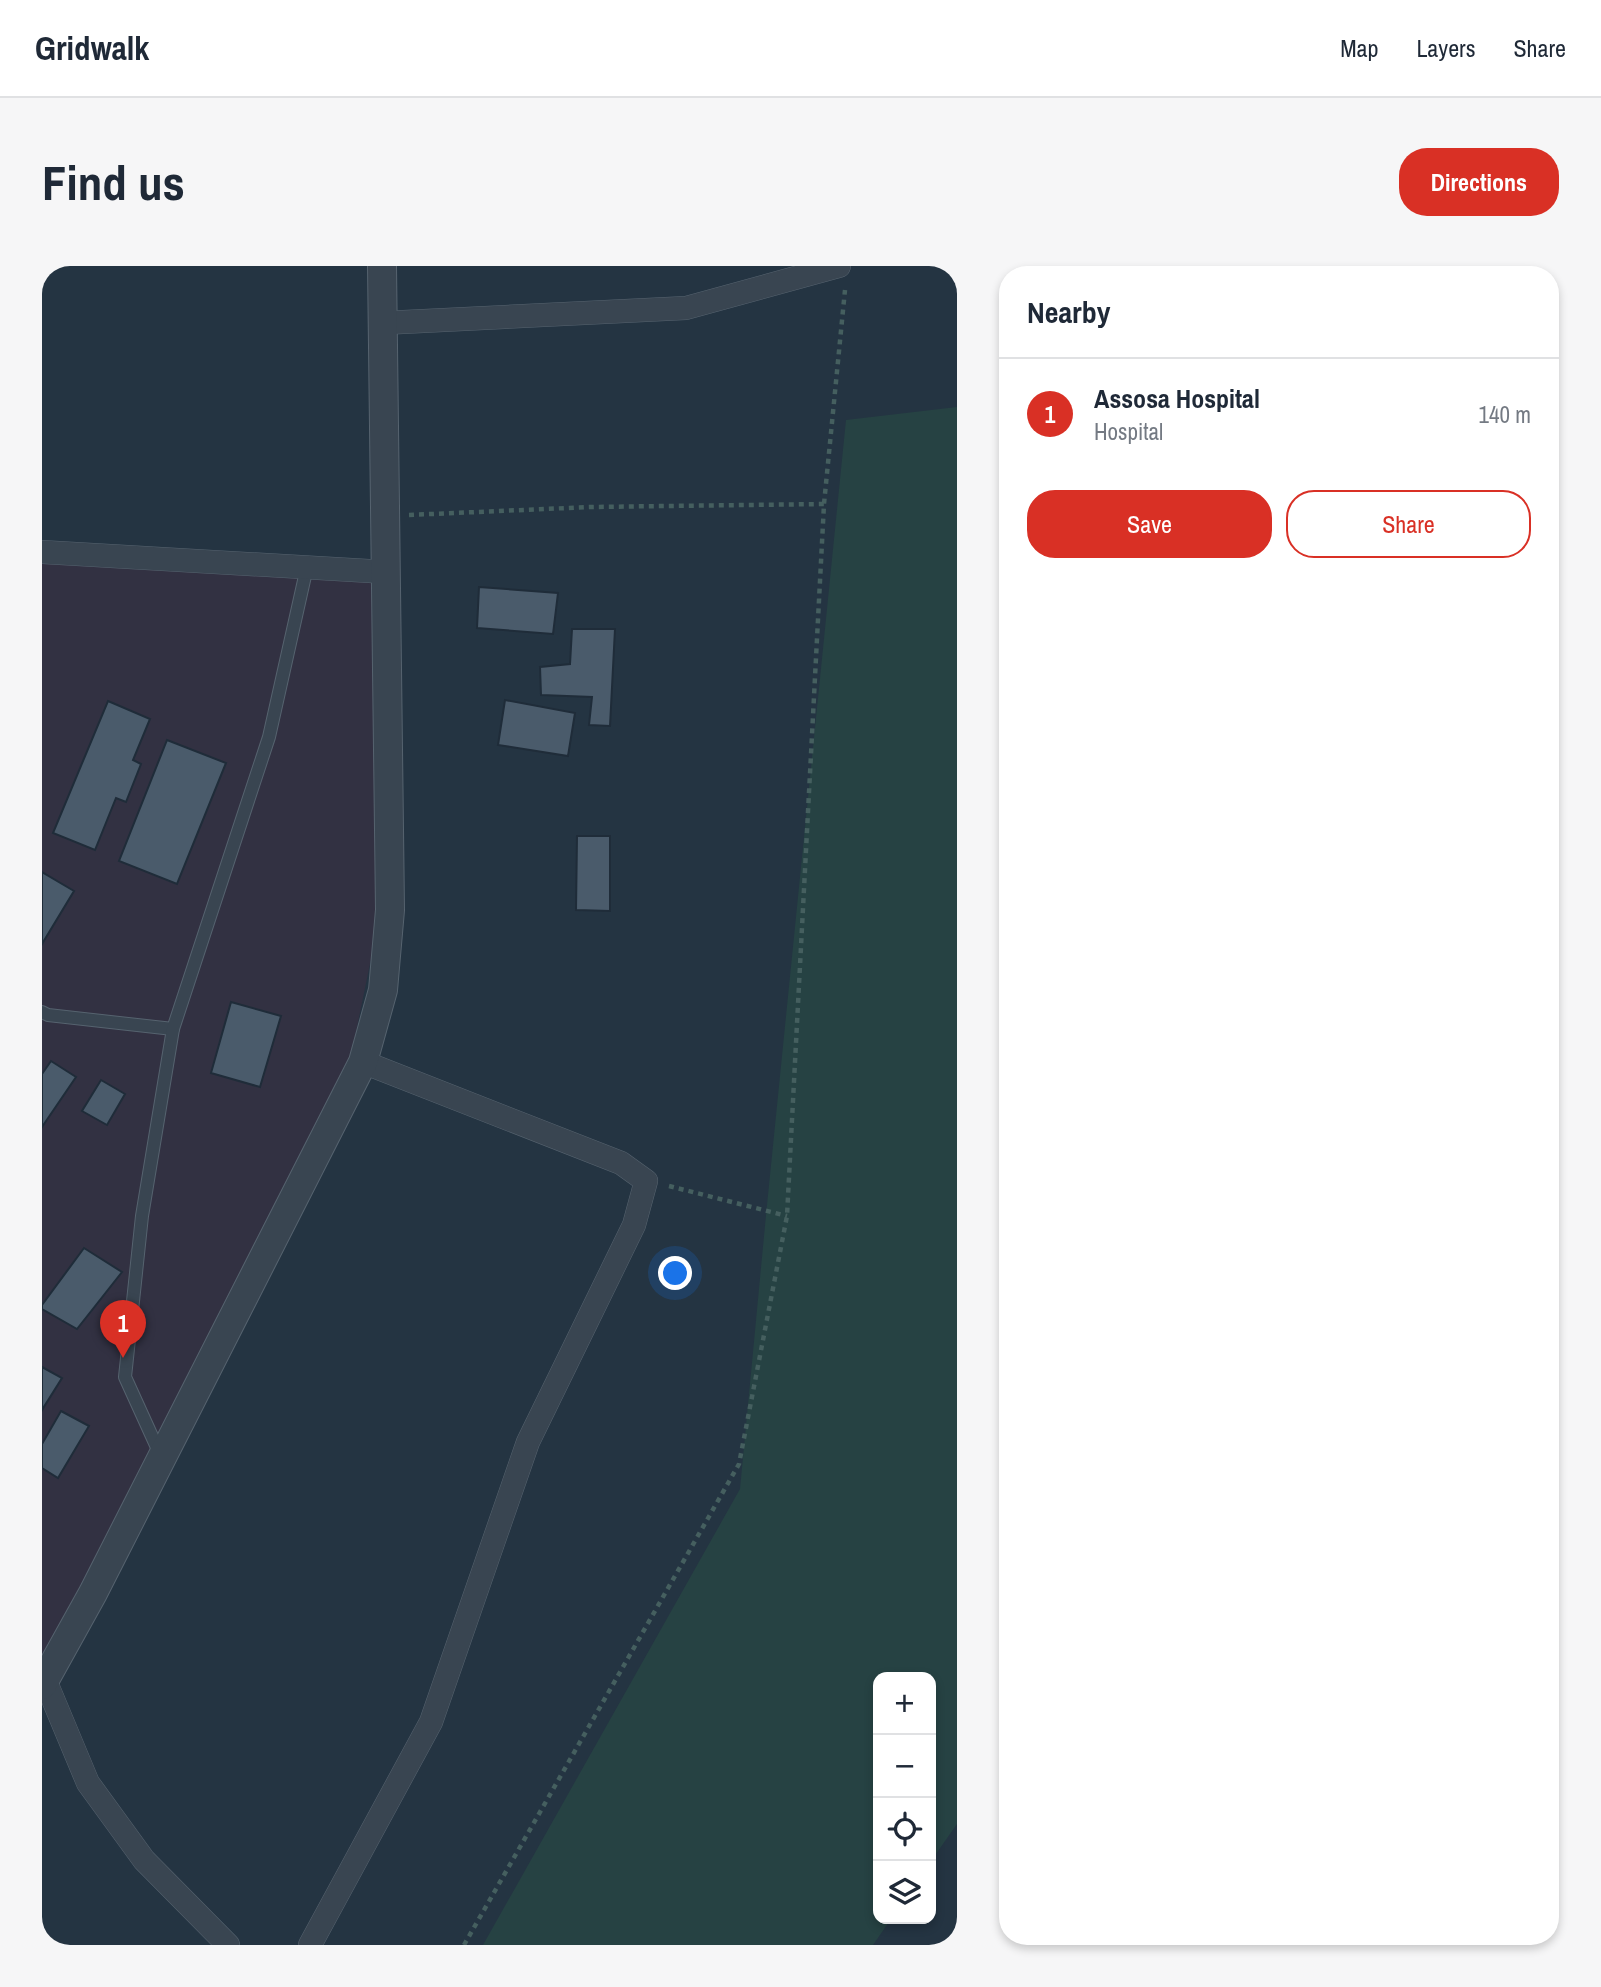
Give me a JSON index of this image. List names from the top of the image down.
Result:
{
  "page": {
    "header": "Gridwalk",
    "nav": ["Map", "Layers", "Share"],
    "buttons": [
      "Directions",
      ["Save", "Share"]
    ],
    "title": "Find us",
    "heading": "Nearby",
    "list": [
      {
        "mark": "1",
        "name": "Assosa Hospital",
        "note": "Hospital",
        "value": "140 m"
      }
    ],
    "pins": "1",
    "map_buttons": ["+", "−"]
  }
}
